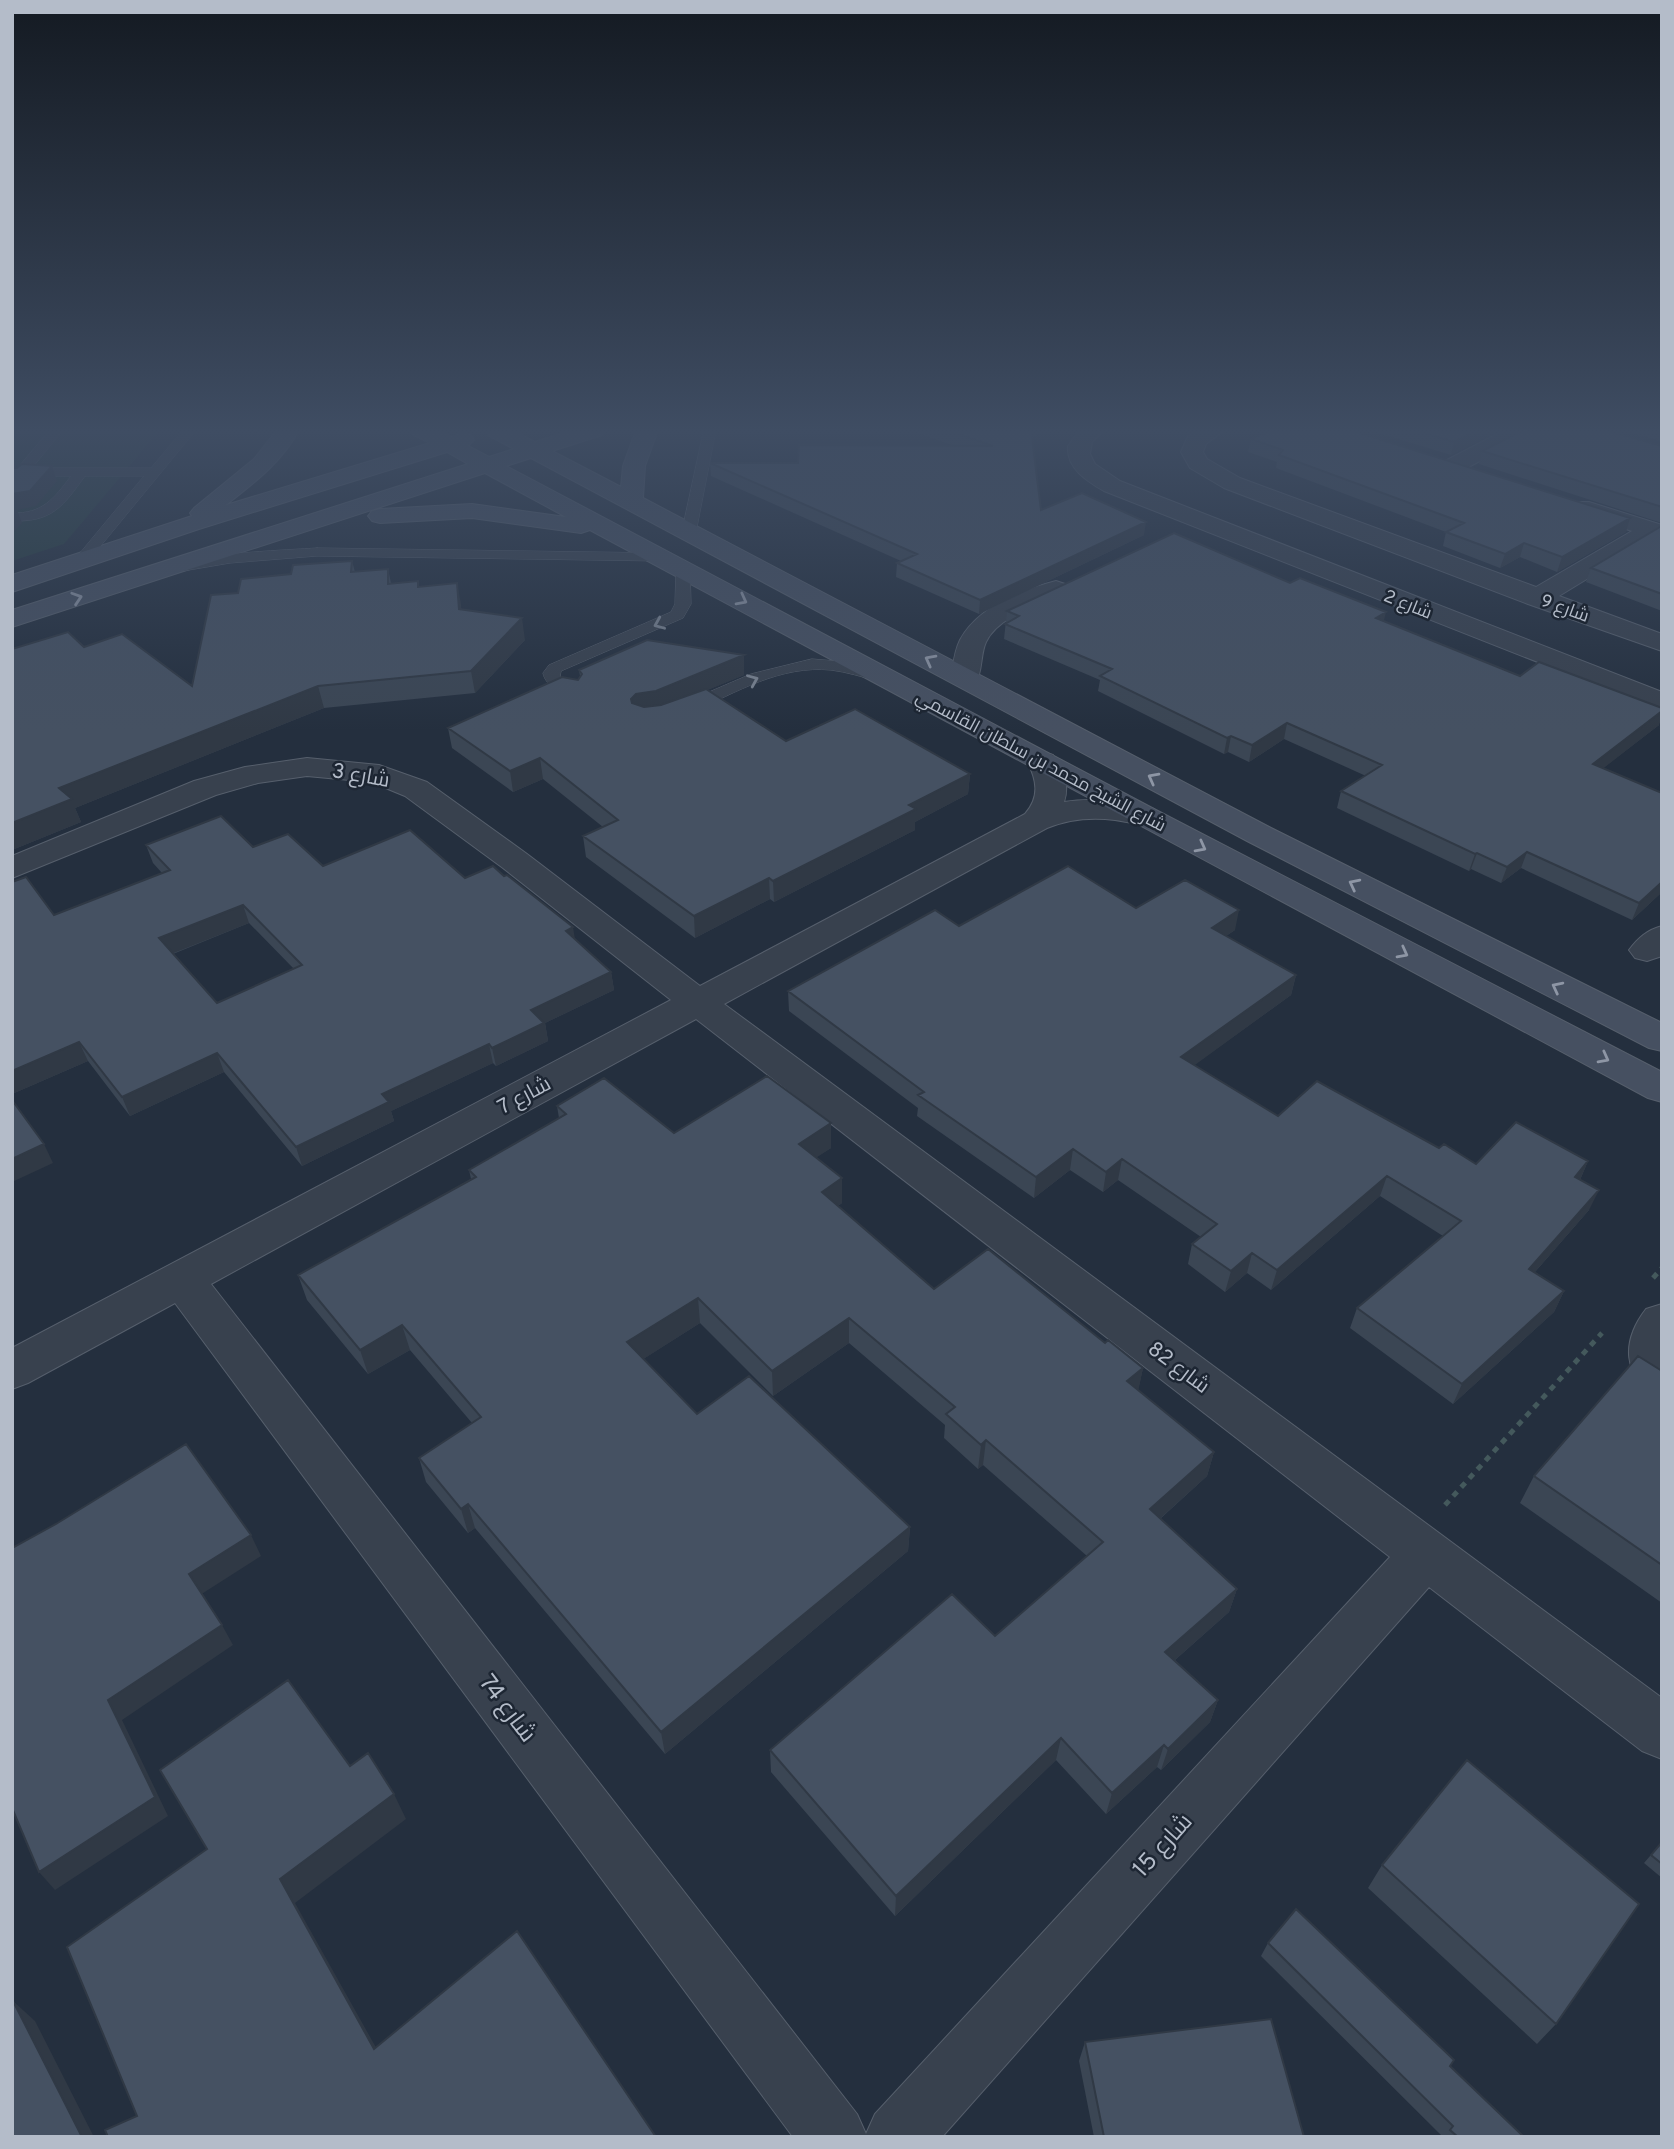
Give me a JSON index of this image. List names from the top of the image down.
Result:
{
  "streets": {
    "main road": ["شارع الشيخ محمد بن سلطان القاسمي"],
    "street": [
      "شارع 2",
      "شارع 9",
      "شارع 3",
      "شارع 7",
      "شارع 82",
      "شارع 74",
      "شارع 15"
    ]
  },
  "crossings": [
    ["شارع الشيخ محمد بن سلطان القاسمي", "شارع 7"],
    ["شارع 3", "شارع 7"],
    ["شارع 3", "شارع 82"],
    ["شارع 7", "شارع 82"],
    ["شارع 7", "شارع 74"],
    ["شارع 82", "شارع 15"]
  ]
}
